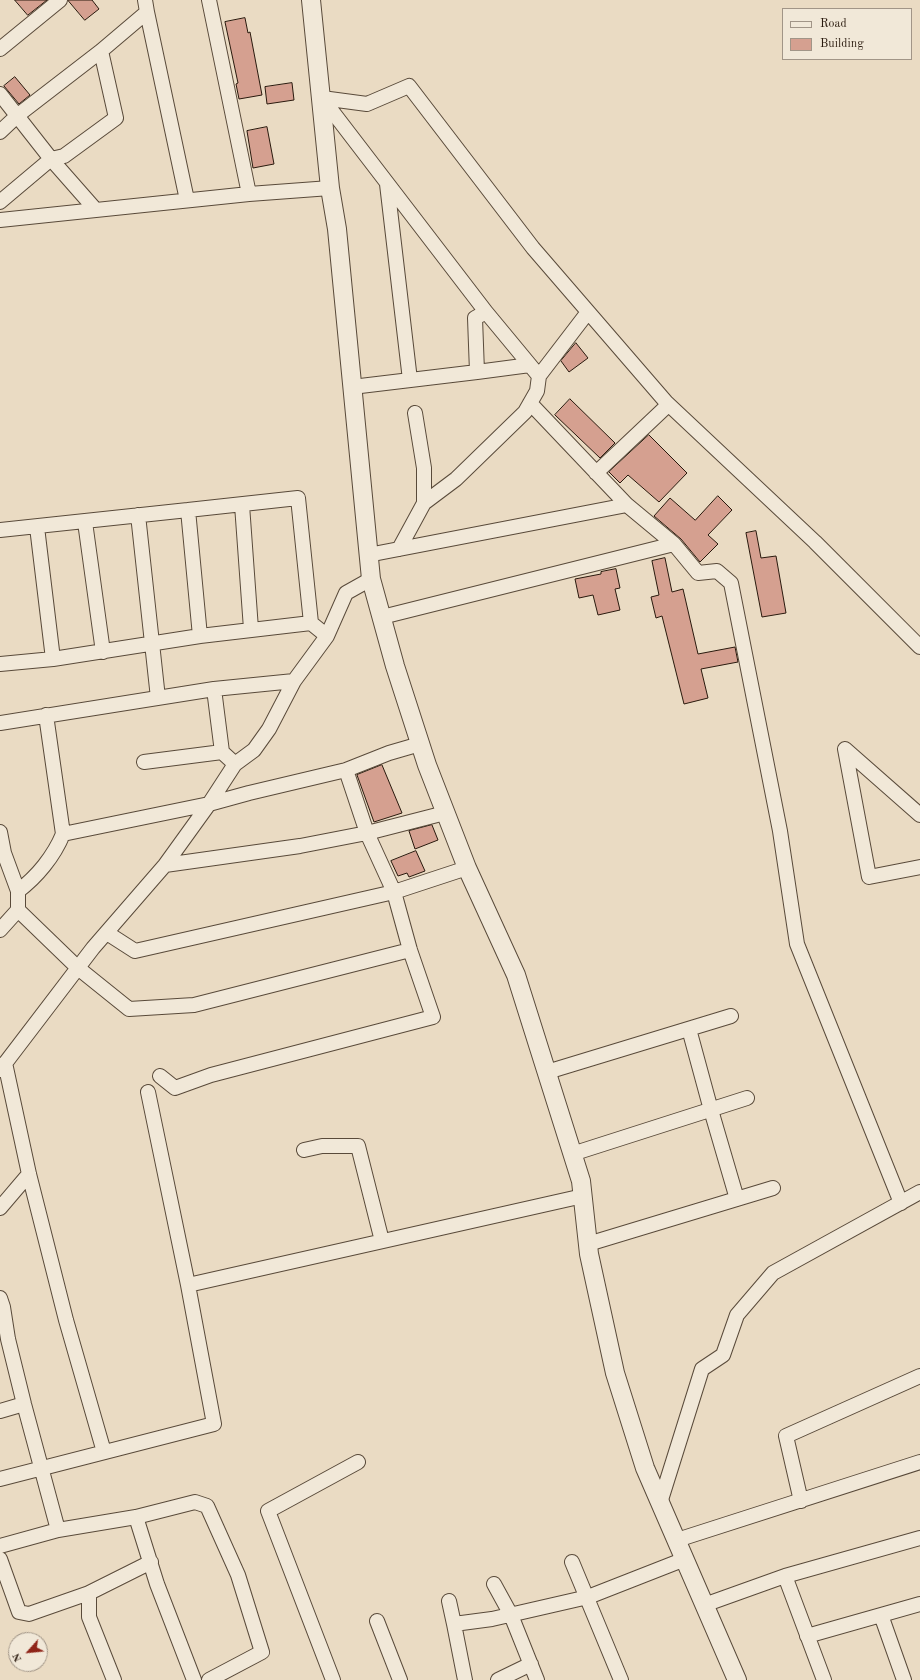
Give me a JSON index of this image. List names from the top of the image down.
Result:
{
  "legend": ["Road", "Building"],
  "north": "bottom left"
}
